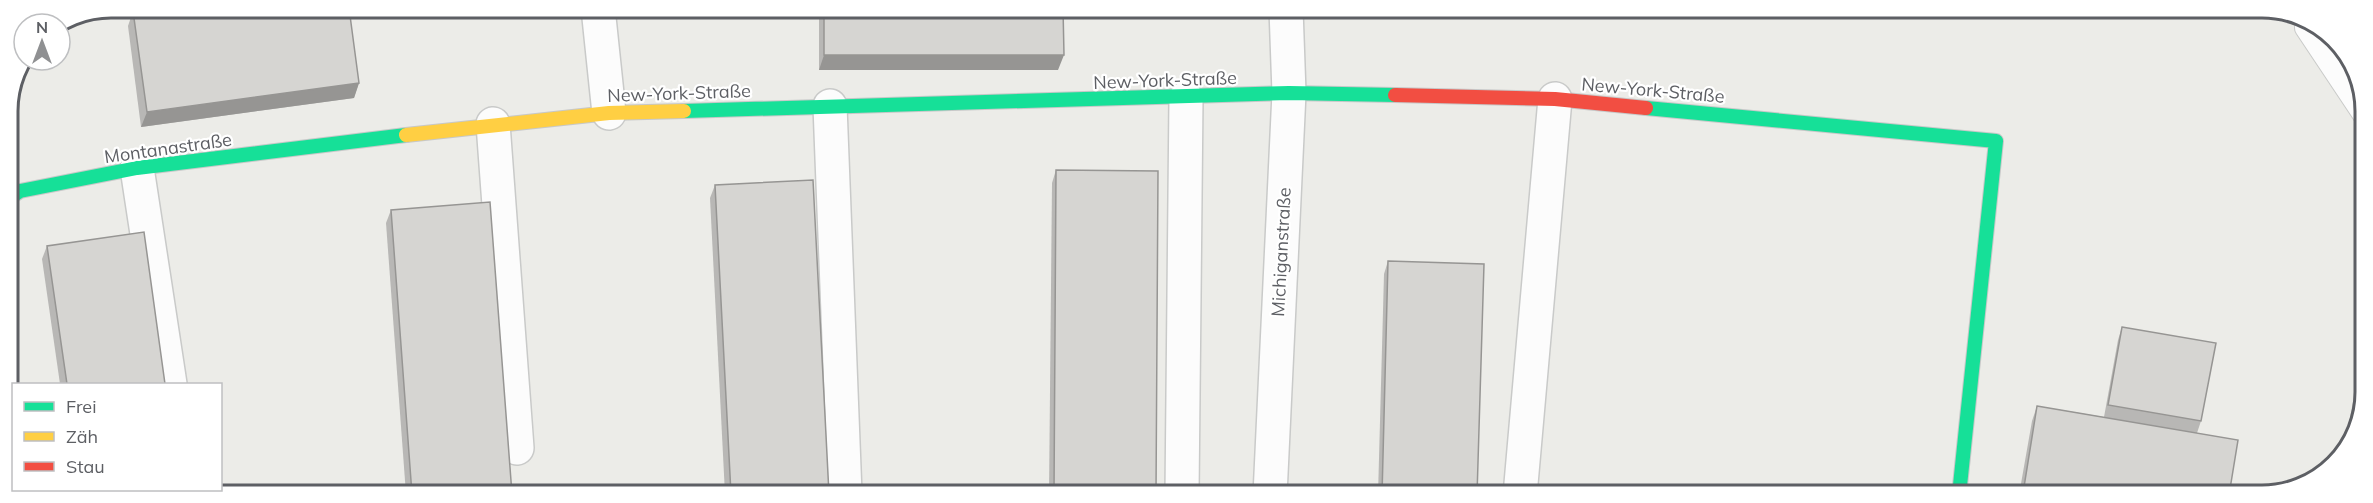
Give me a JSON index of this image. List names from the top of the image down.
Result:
{
  "streets": {
    "street": ["New-York-Straße", "Montanastraße", "Michiganstraße"]
  },
  "crossings": [
    ["New-York-Straße", "Montanastraße"],
    ["New-York-Straße", "Michiganstraße"]
  ],
  "legend": ["Frei", "Zäh", "Stau"],
  "north": "top"
}
